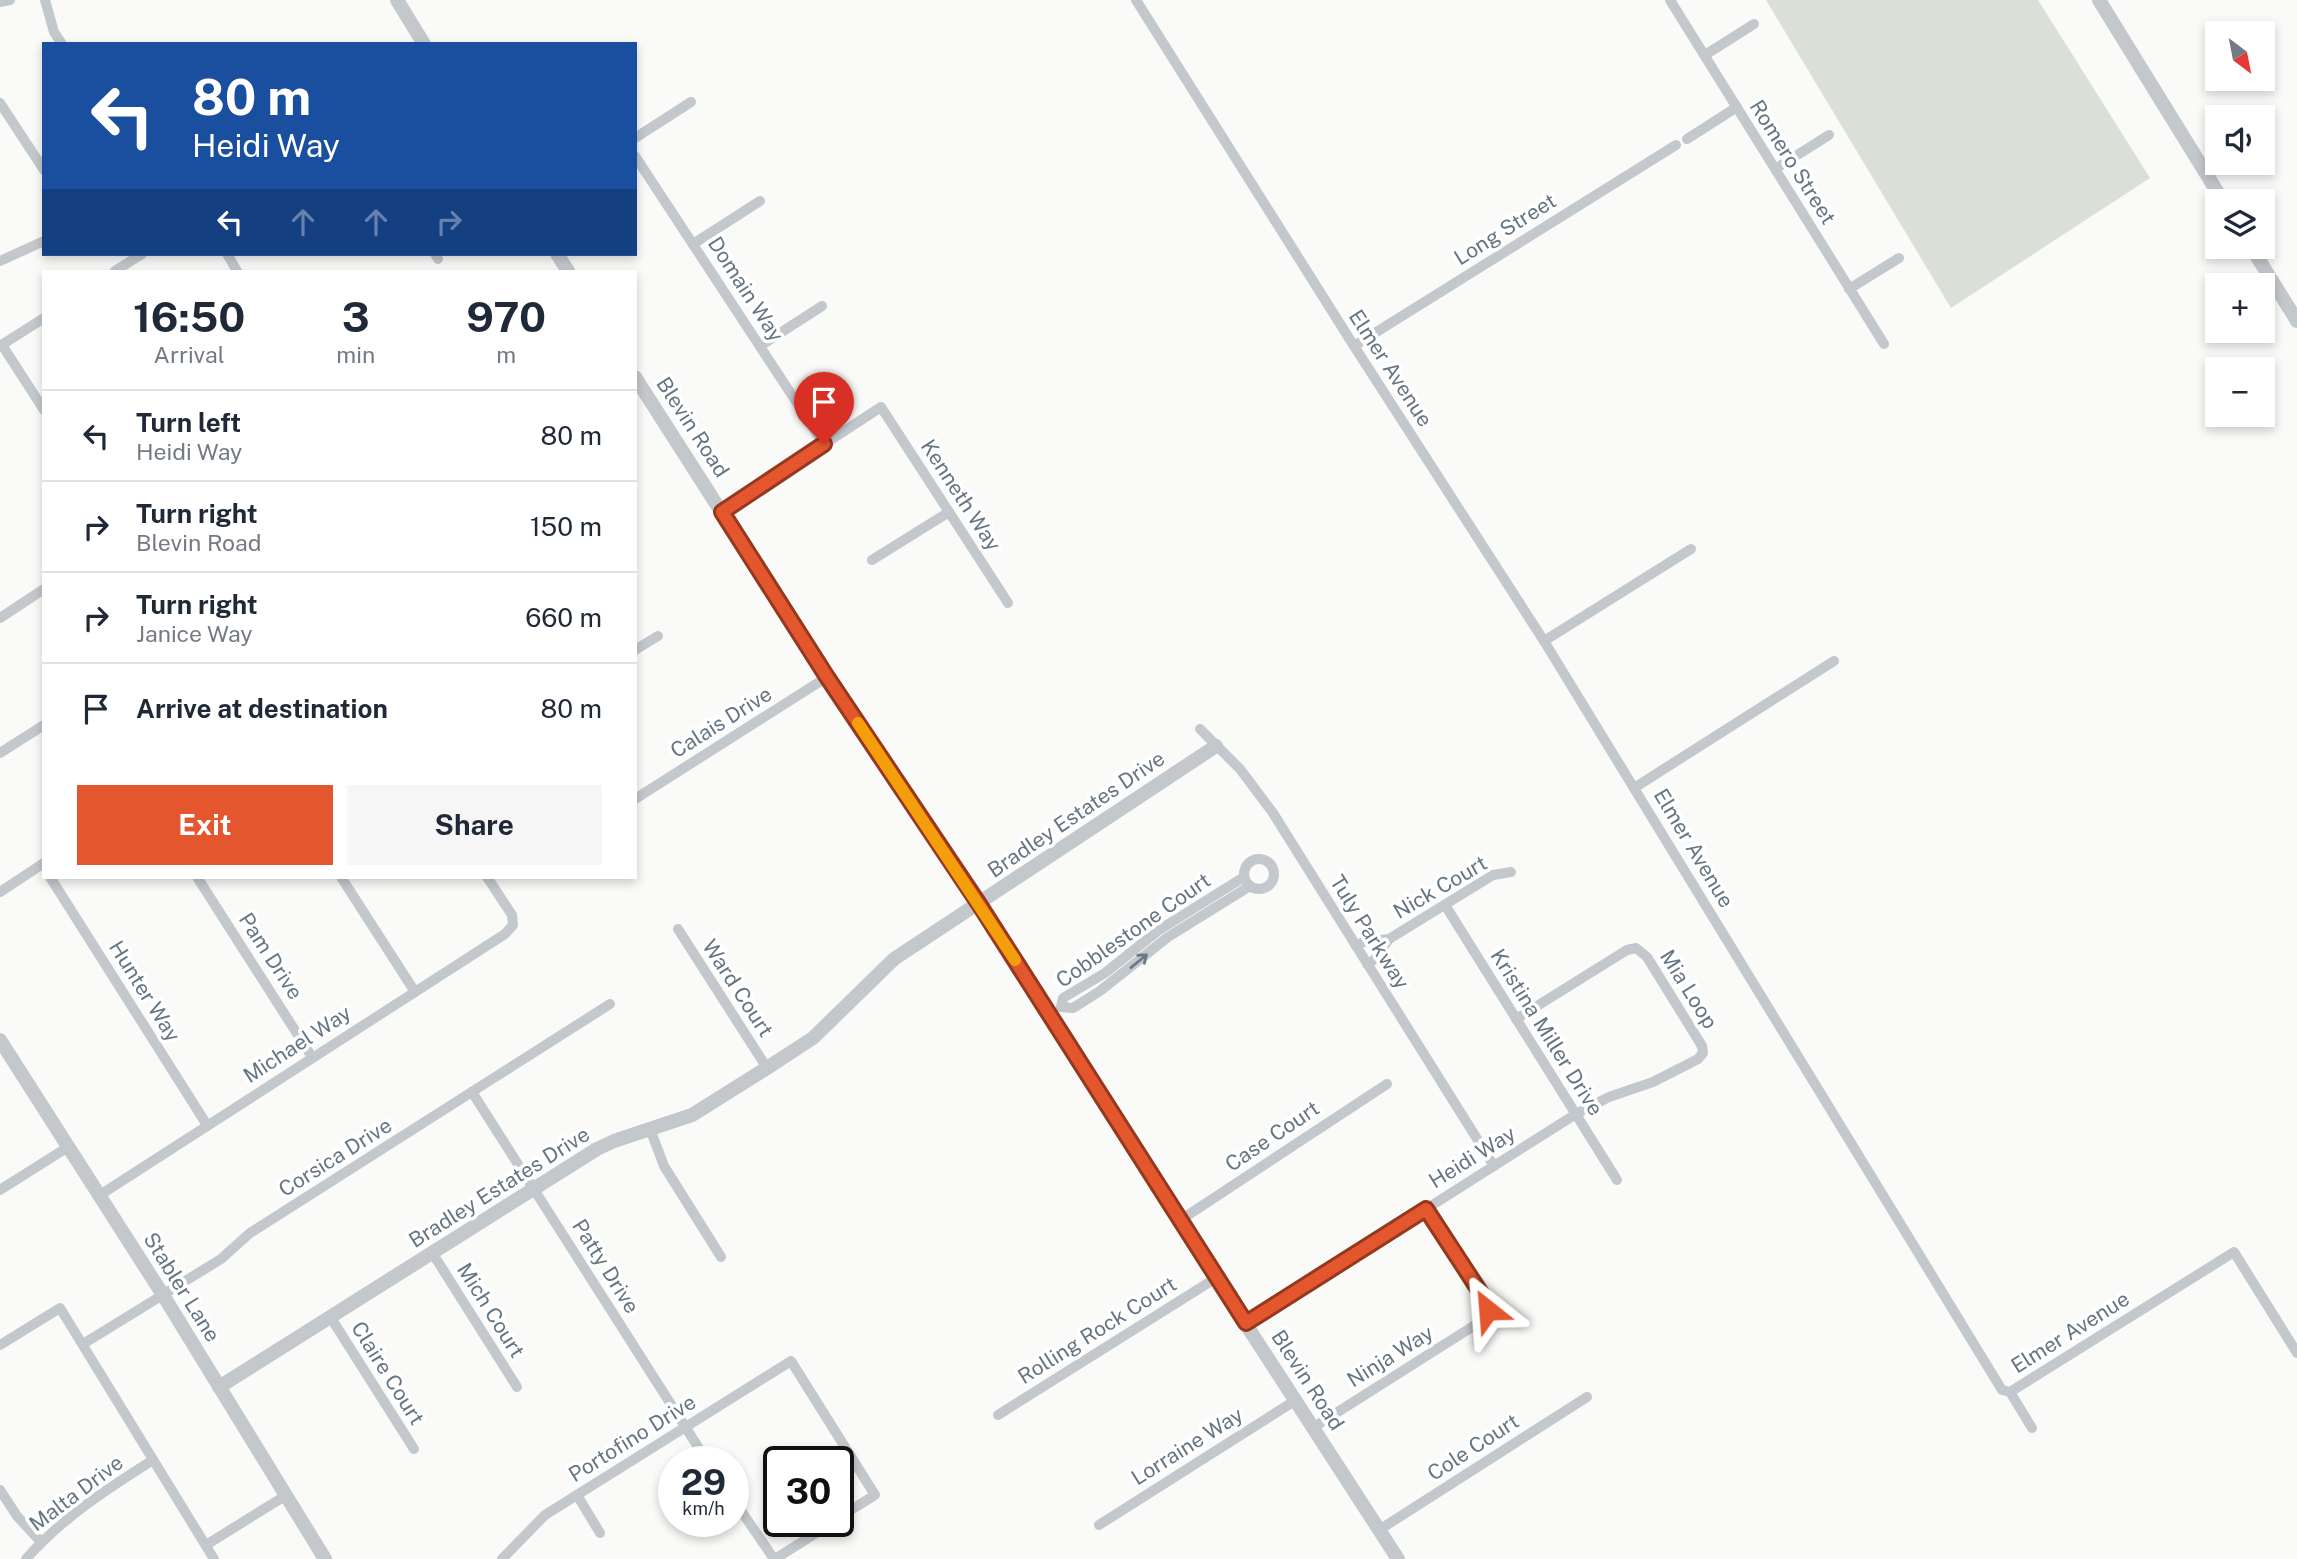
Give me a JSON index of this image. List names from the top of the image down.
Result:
{
  "streets": {
    "street": [
      "Romero Street",
      "Long Street",
      "Domain Way",
      "Elmer Avenue",
      "Blevin Road",
      "Kenneth Way",
      "Calais Drive",
      "Bradley Estates Drive",
      "Nick Court",
      "Cobblestone Court",
      "Tuly Parkway",
      "Pam Drive",
      "Ward Court",
      "Mia Loop",
      "Hunter Way",
      "Kristina Miller Drive",
      "Michael Way",
      "Case Court",
      "Corsica Drive",
      "Heidi Way",
      "Patty Drive",
      "Stabler Lane",
      "Mich Court",
      "Rolling Rock Court",
      "Ninja Way",
      "Claire Court",
      "Portofino Drive",
      "Lorraine Way",
      "Cole Court",
      "Malta Drive"
    ]
  },
  "crossings": [
    ["Long Street", "Elmer Avenue"],
    ["Domain Way", "Kenneth Way"],
    ["Blevin Road", "Calais Drive"],
    ["Blevin Road", "Bradley Estates Drive"],
    ["Blevin Road", "Cobblestone Court"],
    ["Blevin Road", "Case Court"],
    ["Blevin Road", "Heidi Way"],
    ["Blevin Road", "Rolling Rock Court"],
    ["Blevin Road", "Ninja Way"],
    ["Blevin Road", "Lorraine Way"],
    ["Blevin Road", "Cole Court"],
    ["Bradley Estates Drive", "Tuly Parkway"],
    ["Bradley Estates Drive", "Ward Court"],
    ["Bradley Estates Drive", "Patty Drive"],
    ["Bradley Estates Drive", "Stabler Lane"],
    ["Bradley Estates Drive", "Mich Court"],
    ["Bradley Estates Drive", "Claire Court"],
    ["Nick Court", "Tuly Parkway"],
    ["Nick Court", "Kristina Miller Drive"],
    ["Tuly Parkway", "Heidi Way"],
    ["Pam Drive", "Michael Way"],
    ["Mia Loop", "Kristina Miller Drive"],
    ["Mia Loop", "Heidi Way"],
    ["Hunter Way", "Michael Way"],
    ["Kristina Miller Drive", "Heidi Way"],
    ["Michael Way", "Stabler Lane"],
    ["Corsica Drive", "Patty Drive"],
    ["Corsica Drive", "Stabler Lane"],
    ["Heidi Way", "Ninja Way"],
    ["Patty Drive", "Portofino Drive"]
  ],
  "north": "bottom right",
  "page": {
    "map_buttons": ["+", "−"],
    "turn": ["80 m", "Heidi Way"],
    "eta": [
      "16:50",
      "Arrival",
      "3",
      "min",
      "970",
      "m"
    ],
    "list": [
      {
        "name": "Turn left",
        "note": "Heidi Way",
        "value": "80 m"
      },
      {
        "name": "Turn right",
        "note": "Blevin Road",
        "value": "150 m"
      },
      {
        "name": "Turn right",
        "note": "Janice Way",
        "value": "660 m"
      },
      {
        "name": "Arrive at destination",
        "value": "80 m"
      }
    ],
    "buttons": ["Exit", "Share"],
    "speed": "29 km/h",
    "limit": "30"
  }
}
